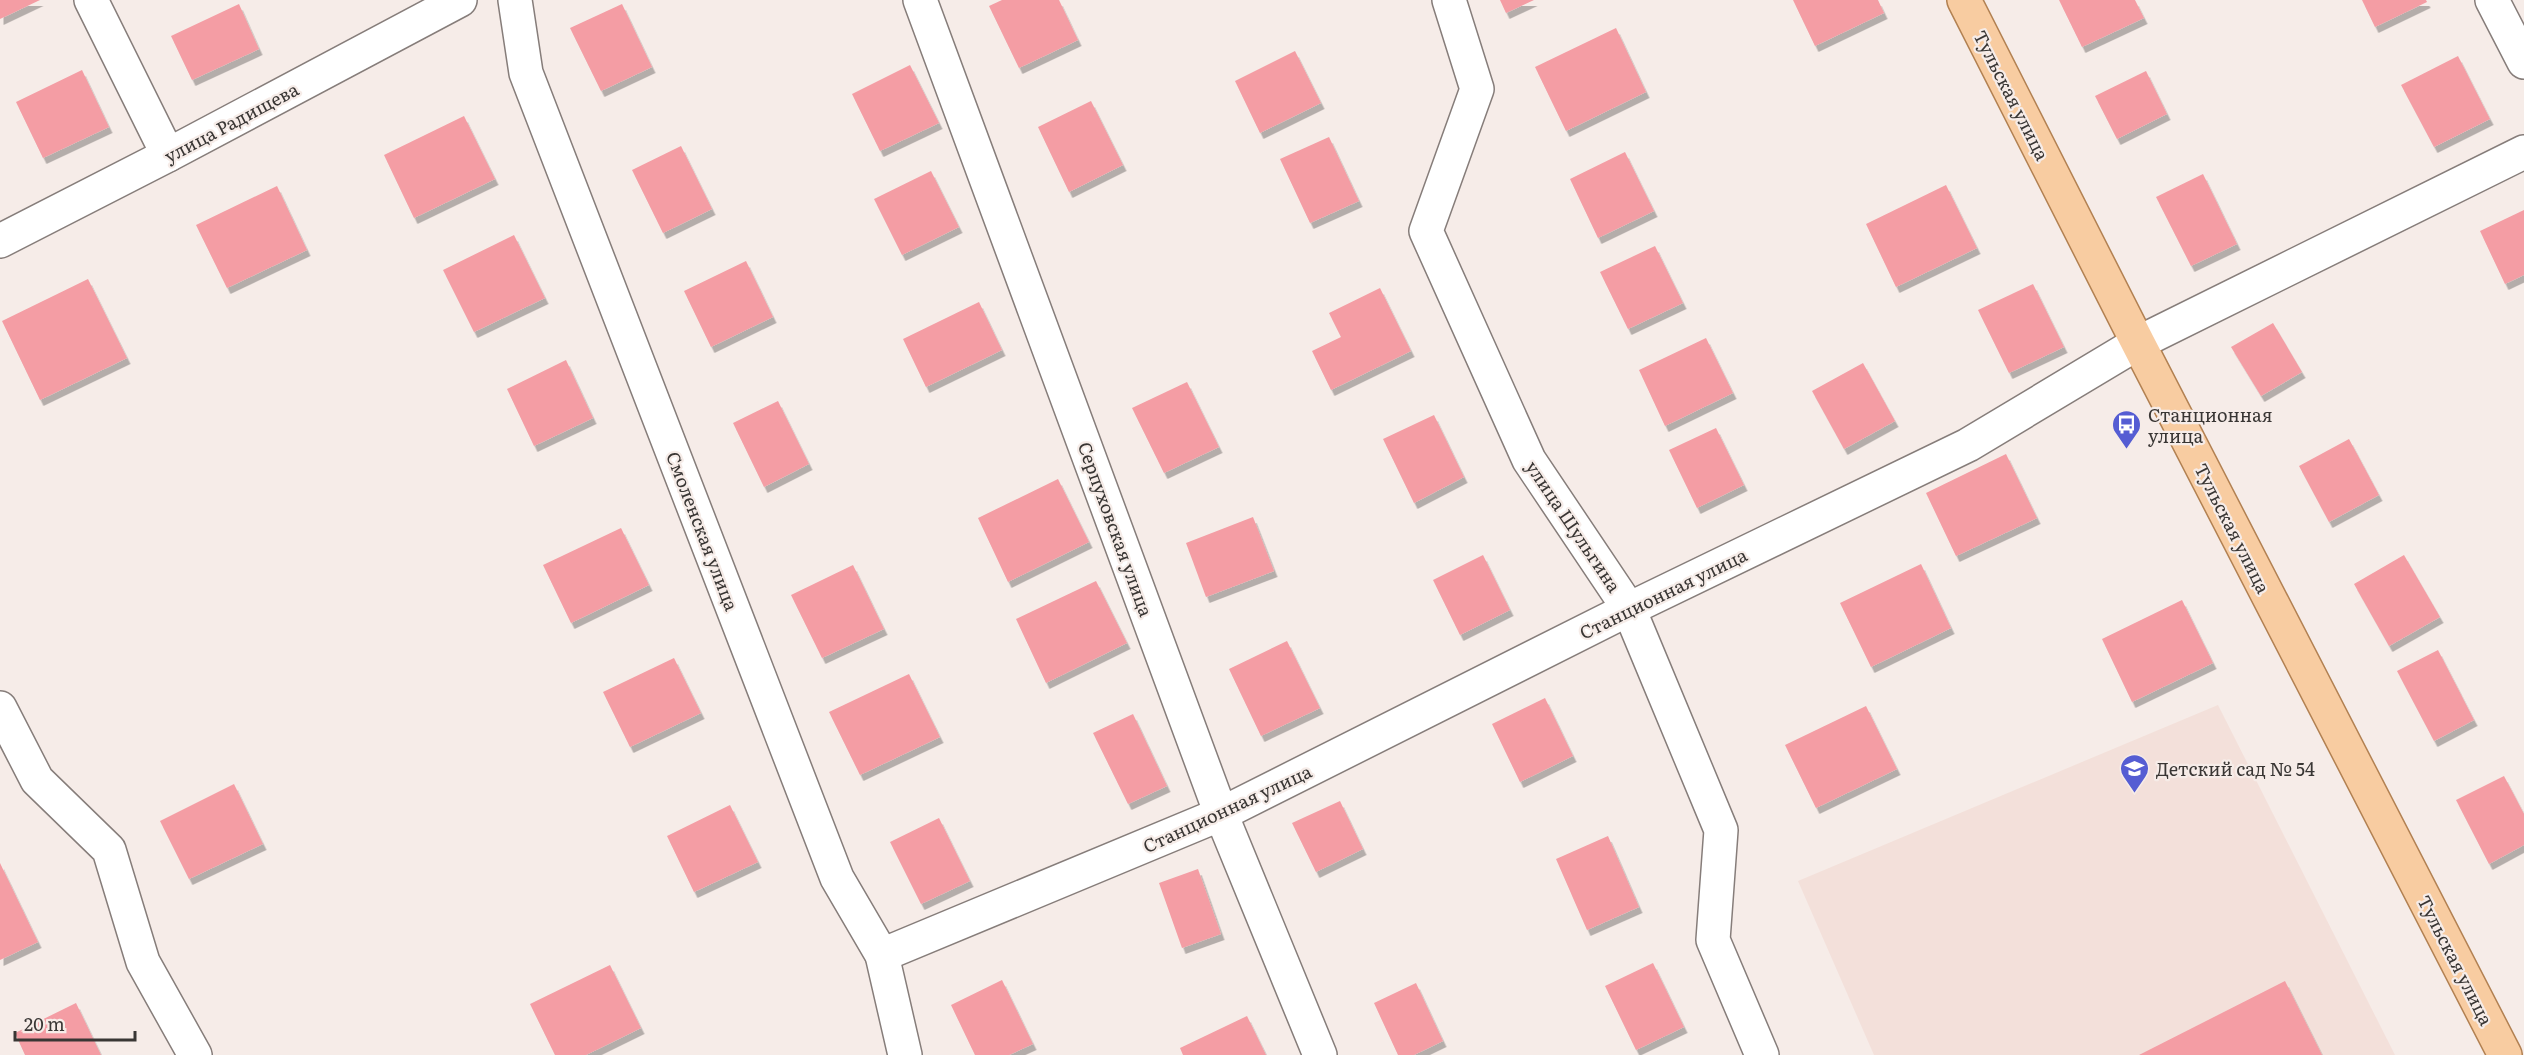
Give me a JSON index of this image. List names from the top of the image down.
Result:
{
  "streets": {
    "main road": ["Тульская улица"],
    "street": [
      "улица Радищева",
      "улица Шульгина",
      "Серпуховская улица",
      "Смоленская улица",
      "Станционная улица"
    ]
  },
  "crossings": [
    ["Тульская улица", "Станционная улица"],
    ["улица Шульгина", "Станционная улица"],
    ["Серпуховская улица", "Станционная улица"],
    ["Смоленская улица", "Станционная улица"]
  ],
  "places": {
    "bus stop": ["Станционная улица"],
    "school or university": ["Детский сад № 54"]
  },
  "scale_bar": "20 m"
}
